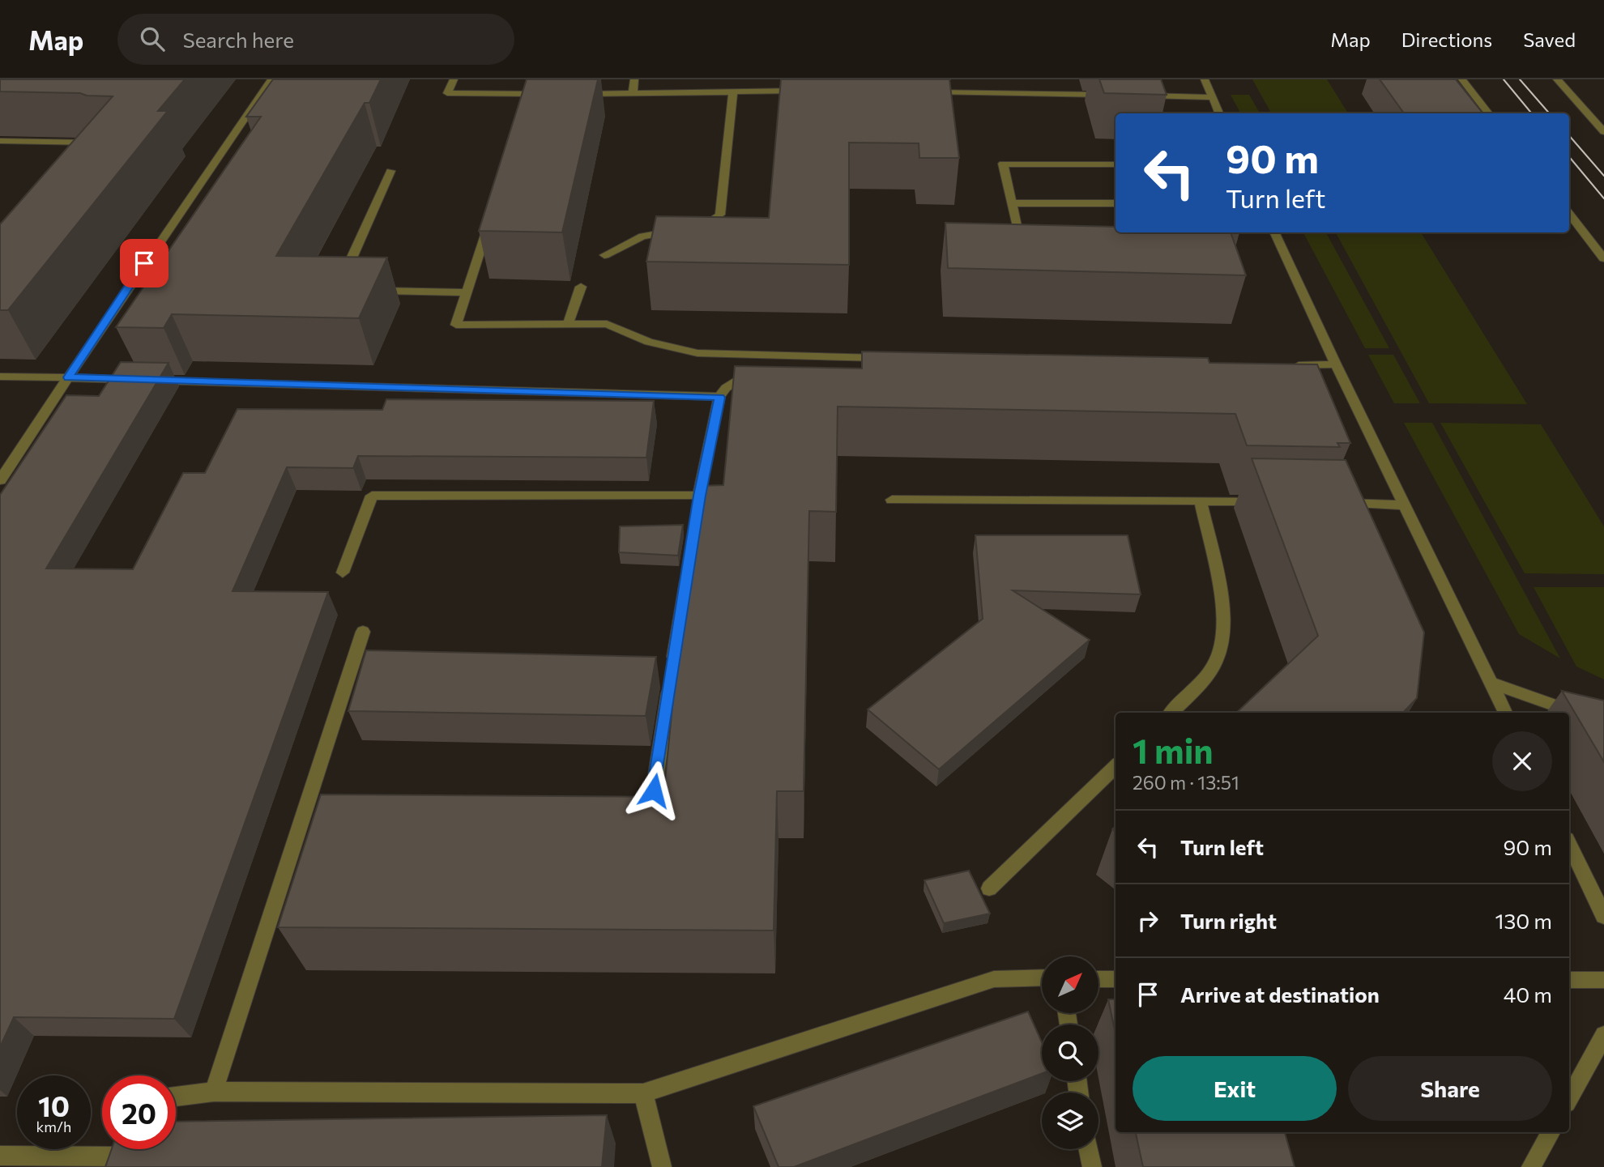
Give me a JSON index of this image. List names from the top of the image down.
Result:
{
  "north": "top right",
  "page": {
    "header": "Map",
    "search": "Search here",
    "nav": ["Map", "Directions", "Saved"],
    "turn": ["90 m", "Turn left"],
    "heading": ["1 min", "260 m · 13:51"],
    "list": [
      {
        "name": "Turn left",
        "value": "90 m"
      },
      {
        "name": "Turn right",
        "value": "130 m"
      },
      {
        "name": "Arrive at destination",
        "value": "40 m"
      }
    ],
    "buttons": ["Exit", "Share"],
    "speed": "10 km/h",
    "limit": "20"
  }
}
